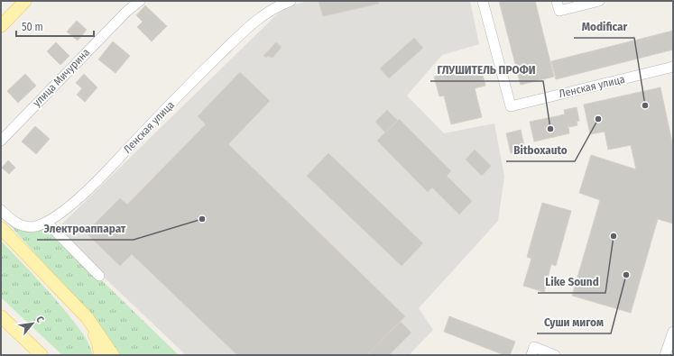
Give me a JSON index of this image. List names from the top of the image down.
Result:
{
  "streets": {
    "street": ["улица Мичурина", "Ленская улица"]
  },
  "places": [
    "Modificar",
    "Bitboxauto",
    "ГЛУШИТЕЛЬ ПРОФИ",
    "Электроаппарат",
    "Like Sound",
    "Суши мигом"
  ],
  "scale_bar": "50 m",
  "north": "top right"
}
